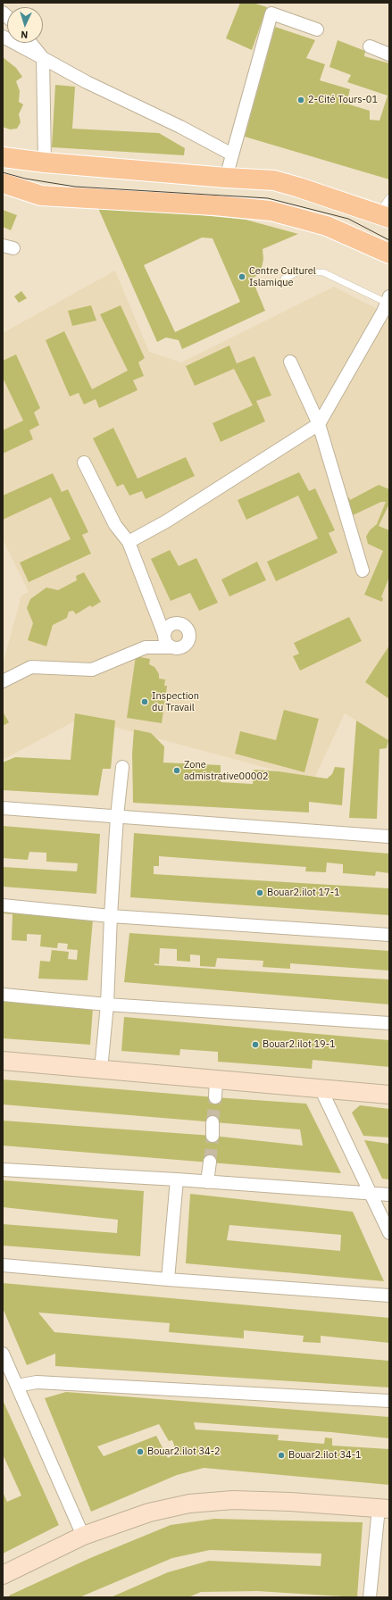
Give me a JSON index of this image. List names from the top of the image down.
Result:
{
  "places": [
    "2-Cité Tours-01",
    "Centre Culturel Islamique",
    "Inspection du Travail",
    "Zone admistrative00002",
    "Bouar2.ilot 17-1",
    "Bouar2.ilot 19-1",
    "Bouar2.ilot 34-2",
    "Bouar2.ilot 34-1"
  ],
  "north": "bottom"
}
